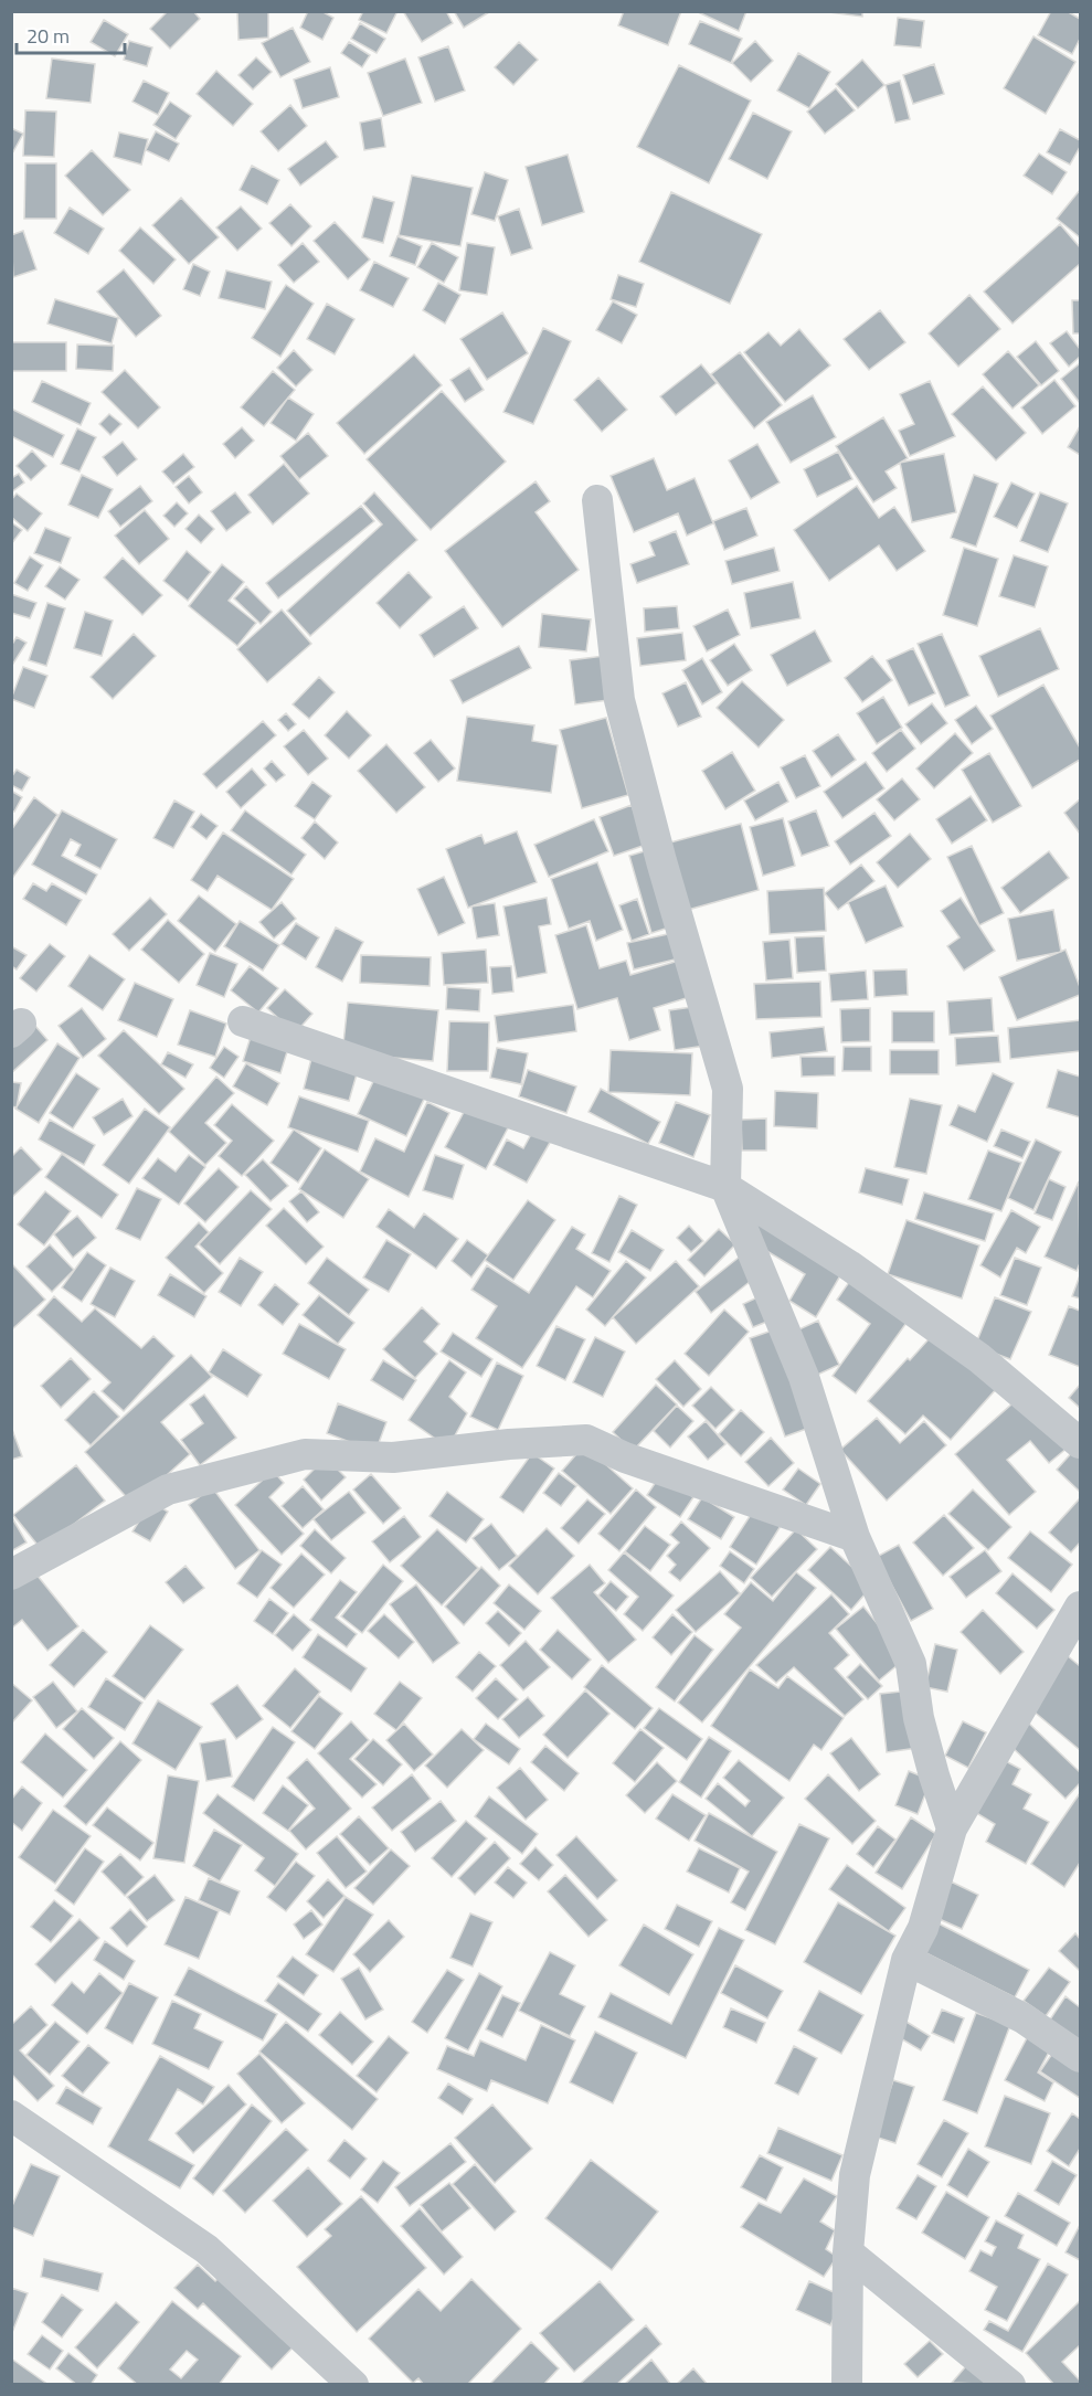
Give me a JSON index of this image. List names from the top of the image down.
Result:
{
  "scale_bar": "20 m"
}
